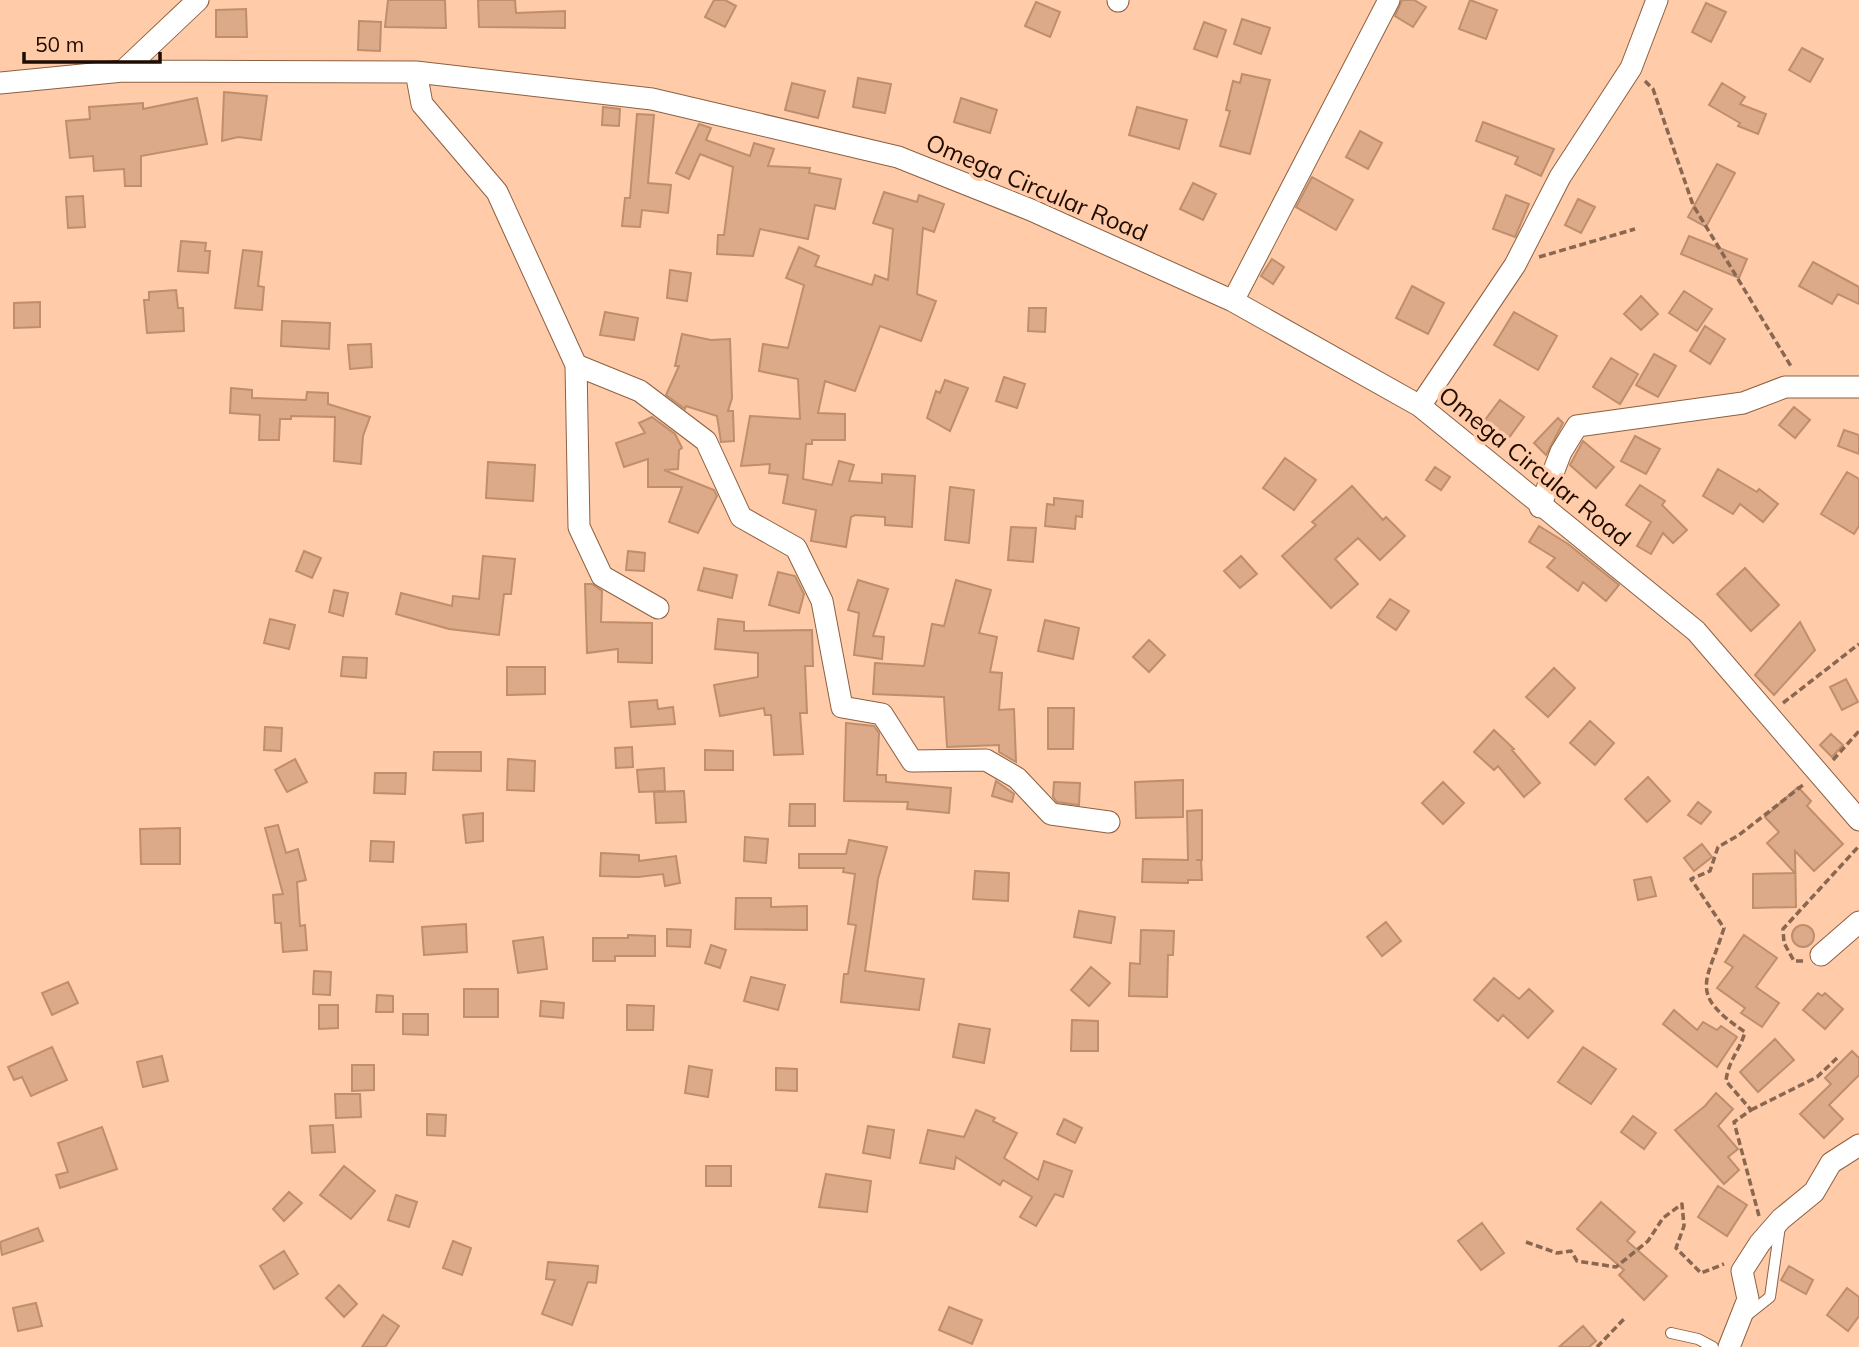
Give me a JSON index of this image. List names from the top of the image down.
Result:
{
  "streets": {
    "street": ["Omega Circular Road"]
  },
  "scale_bar": "50 m"
}
